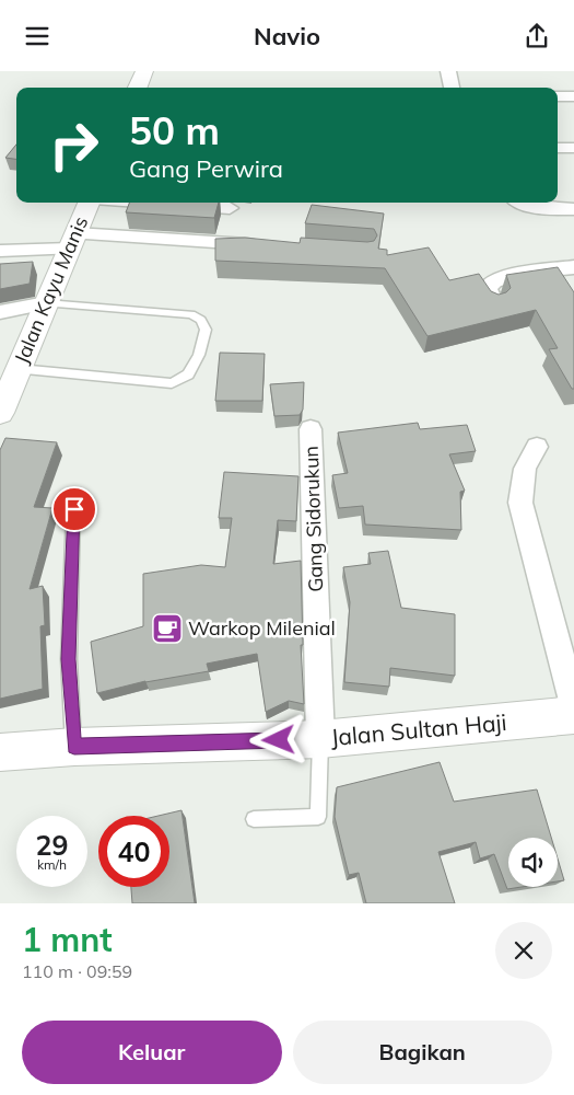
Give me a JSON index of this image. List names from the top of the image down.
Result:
{
  "streets": {
    "street": ["Jalan Kayu Manis", "Gang Sidorukun", "Jalan Sultan Haji"]
  },
  "crossings": [
    ["Gang Sidorukun", "Jalan Sultan Haji"]
  ],
  "places": {
    "cafe": ["Warkop Milenial"]
  },
  "page": {
    "header": "Navio",
    "turn": ["50 m", "Gang Perwira"],
    "speed": "29 km/h",
    "limit": "40",
    "heading": ["1 mnt", "110 m · 09:59"],
    "buttons": ["Keluar", "Bagikan"]
  }
}
